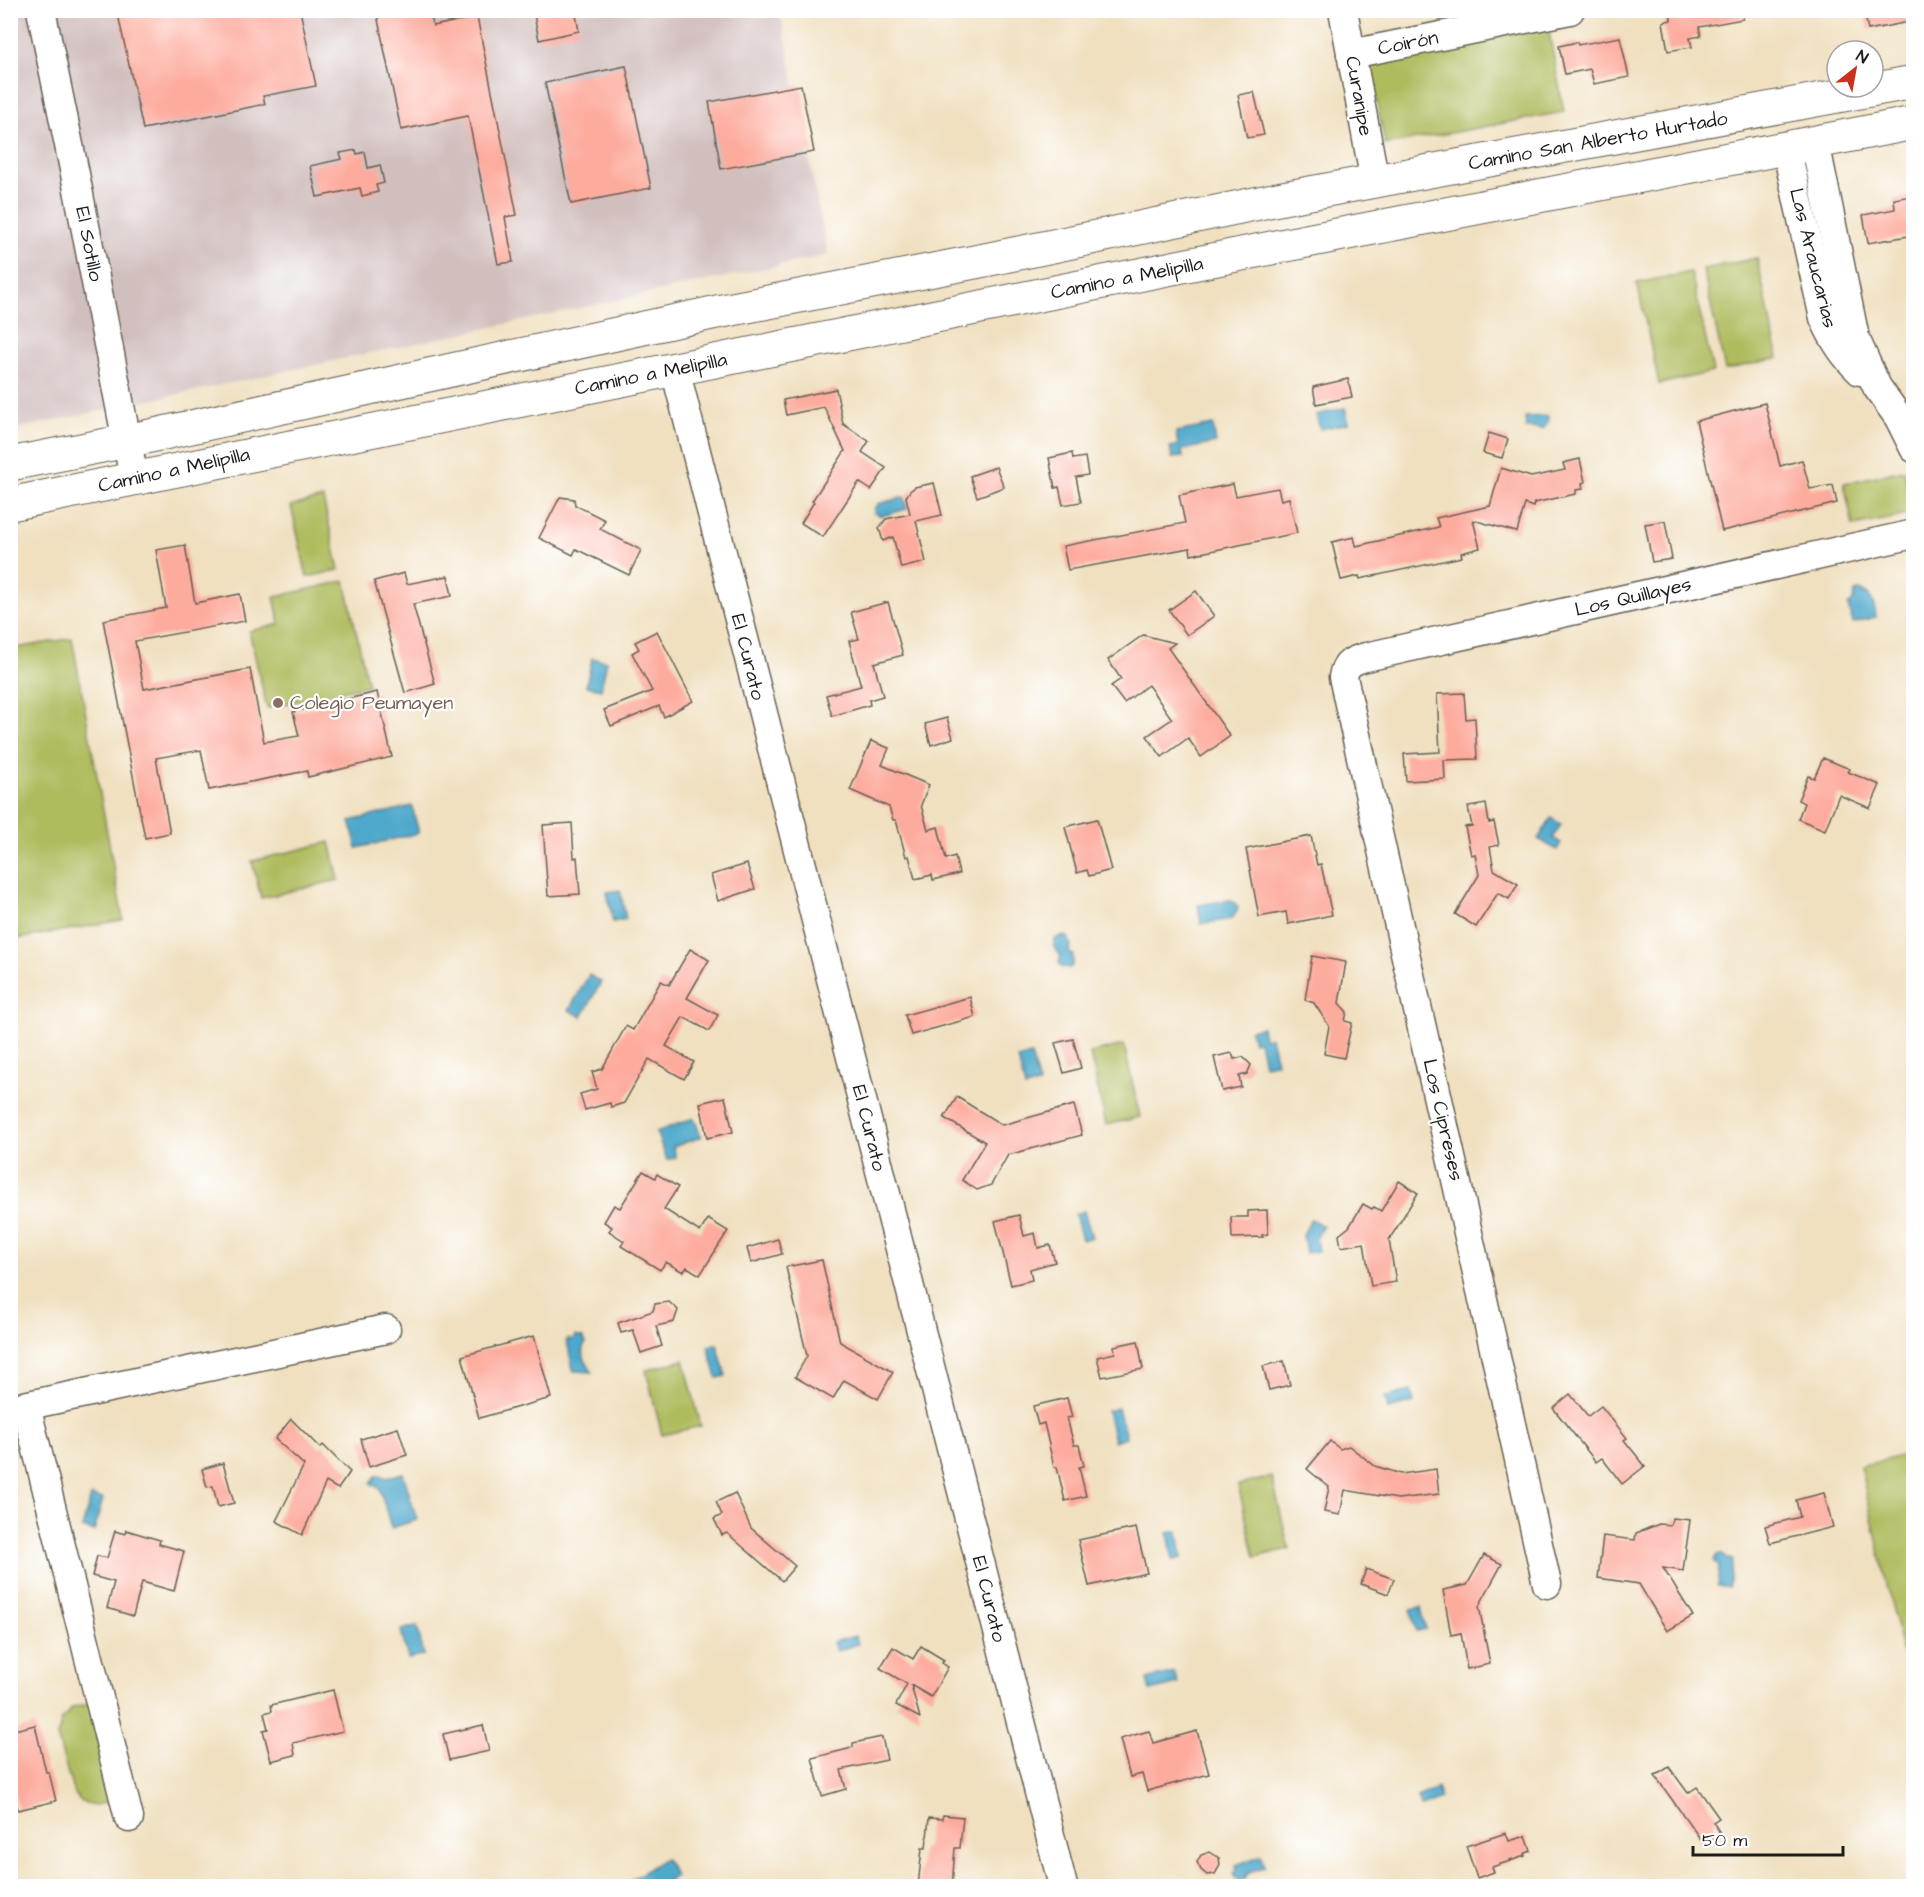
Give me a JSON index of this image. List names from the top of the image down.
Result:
{
  "streets": {
    "main road": ["Camino San Alberto Hurtado", "Camino a Melipilla"],
    "street": [
      "Coirón",
      "Curanipe",
      "El Sotillo",
      "Las Araucarias",
      "Los Quillayes",
      "El Curato",
      "Los Cipreses"
    ]
  },
  "crossings": [
    ["Coirón", "Curanipe"],
    ["Curanipe", "Camino San Alberto Hurtado"],
    ["Camino San Alberto Hurtado", "Las Araucarias"],
    ["Camino San Alberto Hurtado", "Camino a Melipilla"],
    ["El Sotillo", "Camino a Melipilla"],
    ["Camino a Melipilla", "El Curato"],
    ["Los Quillayes", "Los Cipreses"]
  ],
  "places": ["Colegio Peumayen"],
  "scale_bar": "50 m",
  "north": "top right"
}
